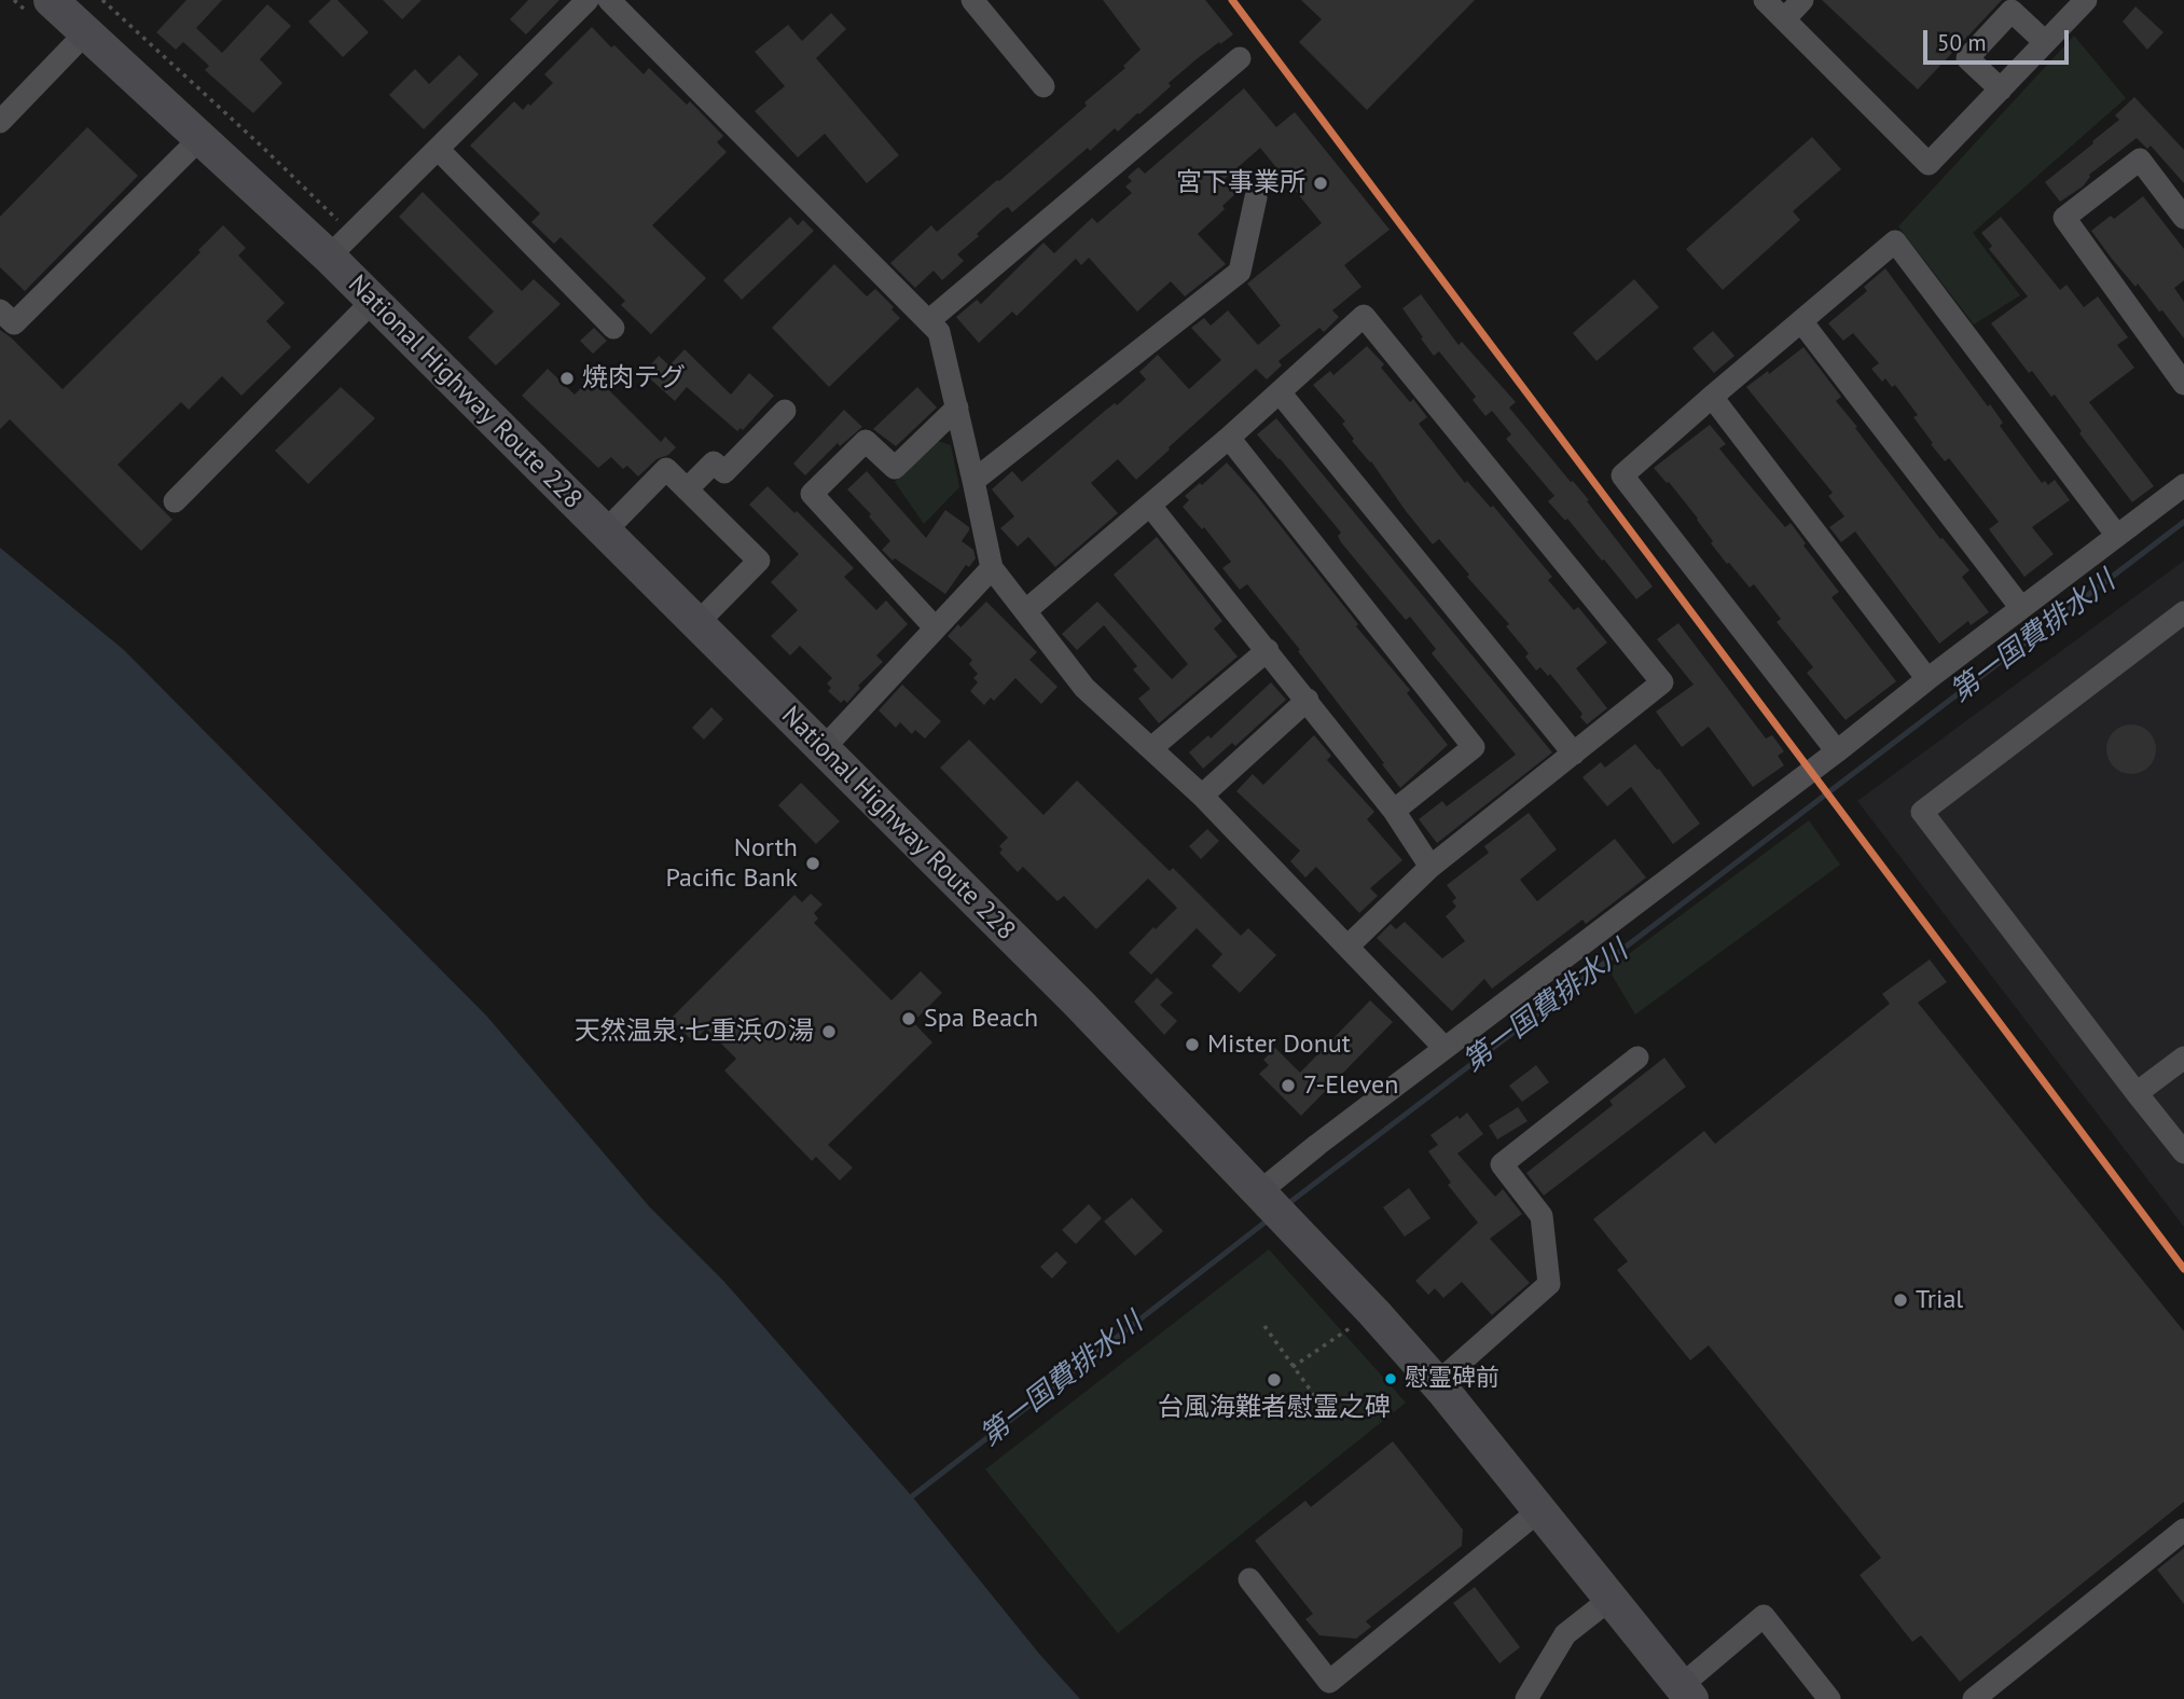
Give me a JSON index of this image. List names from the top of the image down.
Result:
{
  "streets": {
    "highway": ["National Highway Route 228"]
  },
  "water": ["第一国費排水川"],
  "places": [
    "宮下事業所",
    "焼肉テグ",
    "North Pacific Bank",
    "Spa Beach",
    "天然温泉;七重浜の湯",
    "Mister Donut",
    "7-Eleven",
    "Trial",
    "慰霊碑前",
    "台風海難者慰霊之碑"
  ],
  "scale_bar": "50 m"
}
